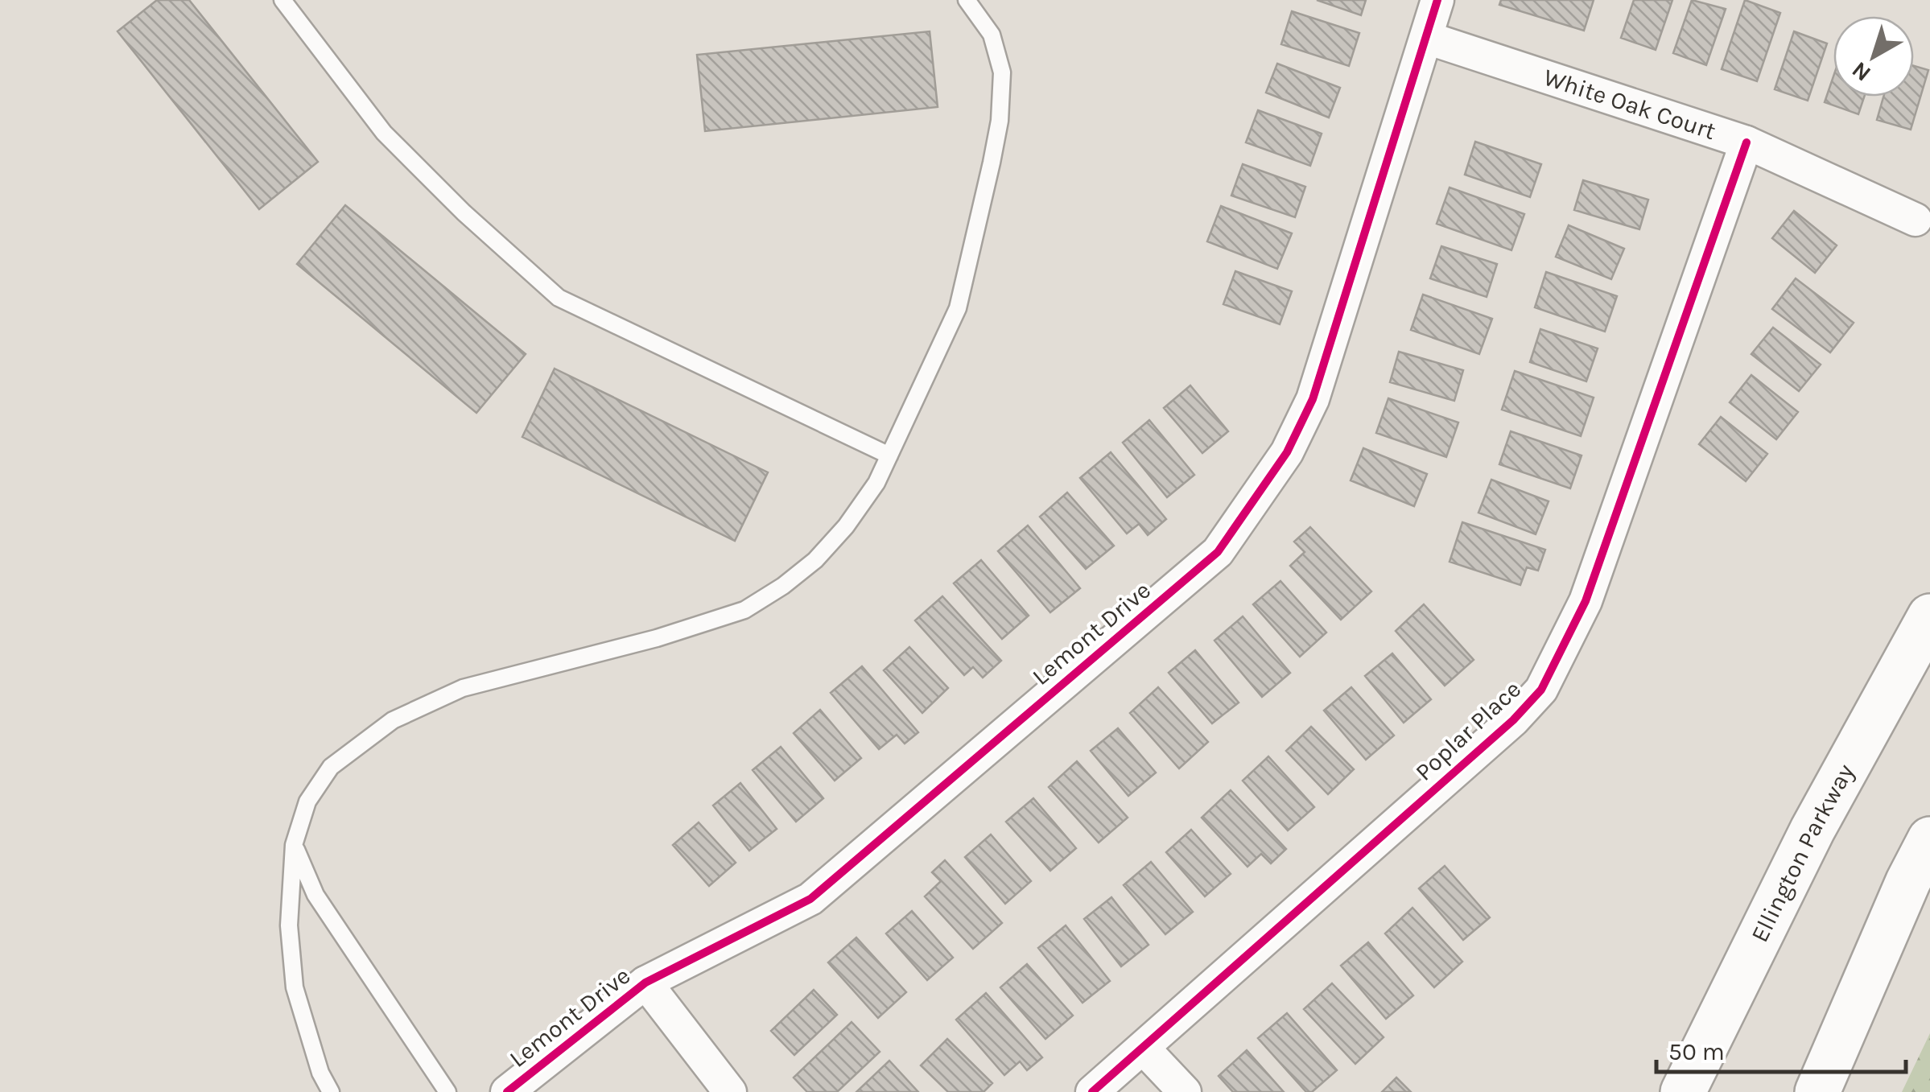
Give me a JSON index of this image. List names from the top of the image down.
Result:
{
  "streets": {
    "highway": ["Ellington Parkway"],
    "street": ["White Oak Court", "Lemont Drive", "Poplar Place"]
  },
  "crossings": [
    ["White Oak Court", "Lemont Drive"],
    ["White Oak Court", "Poplar Place"]
  ],
  "scale_bar": "50 m",
  "north": "bottom left"
}
